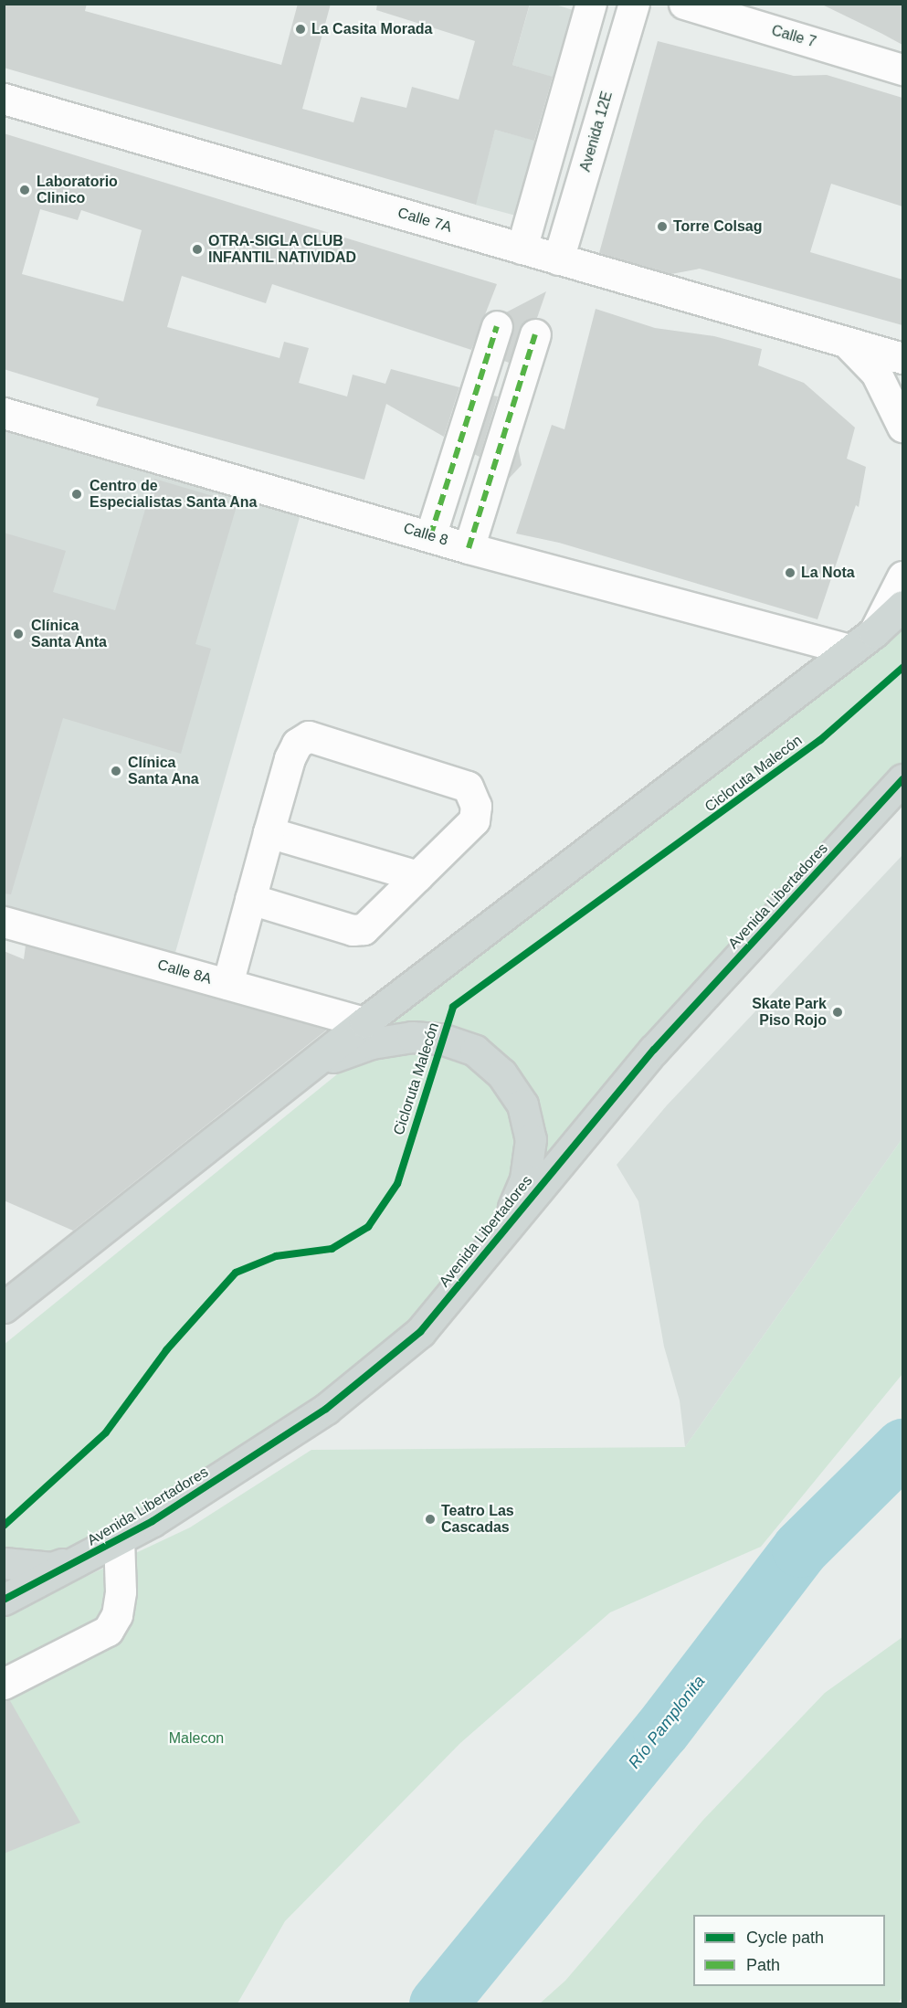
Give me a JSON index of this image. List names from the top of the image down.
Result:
{
  "streets": {
    "main road": ["Avenida Libertadores"],
    "street": [
      "Calle 7",
      "Avenida 12E",
      "Calle 7A",
      "Calle 8",
      "Calle 8A"
    ],
    "cycle path": ["Cicloruta Malecón"]
  },
  "crossings": [
    ["Avenida 12E", "Calle 7A"]
  ],
  "water": ["Río Pamplonita"],
  "parks": ["Malecon"],
  "places": [
    "La Casita Morada",
    "Laboratorio Clinico",
    "Torre Colsag",
    "OTRA-SIGLA CLUB INFANTIL NATIVIDAD",
    "Centro de Especialistas Santa Ana",
    "La Nota",
    "Clínica Santa Anta",
    "Clínica Santa Ana",
    "Skate Park Piso Rojo",
    "Teatro Las Cascadas"
  ],
  "legend": ["Cycle path", "Path"]
}
